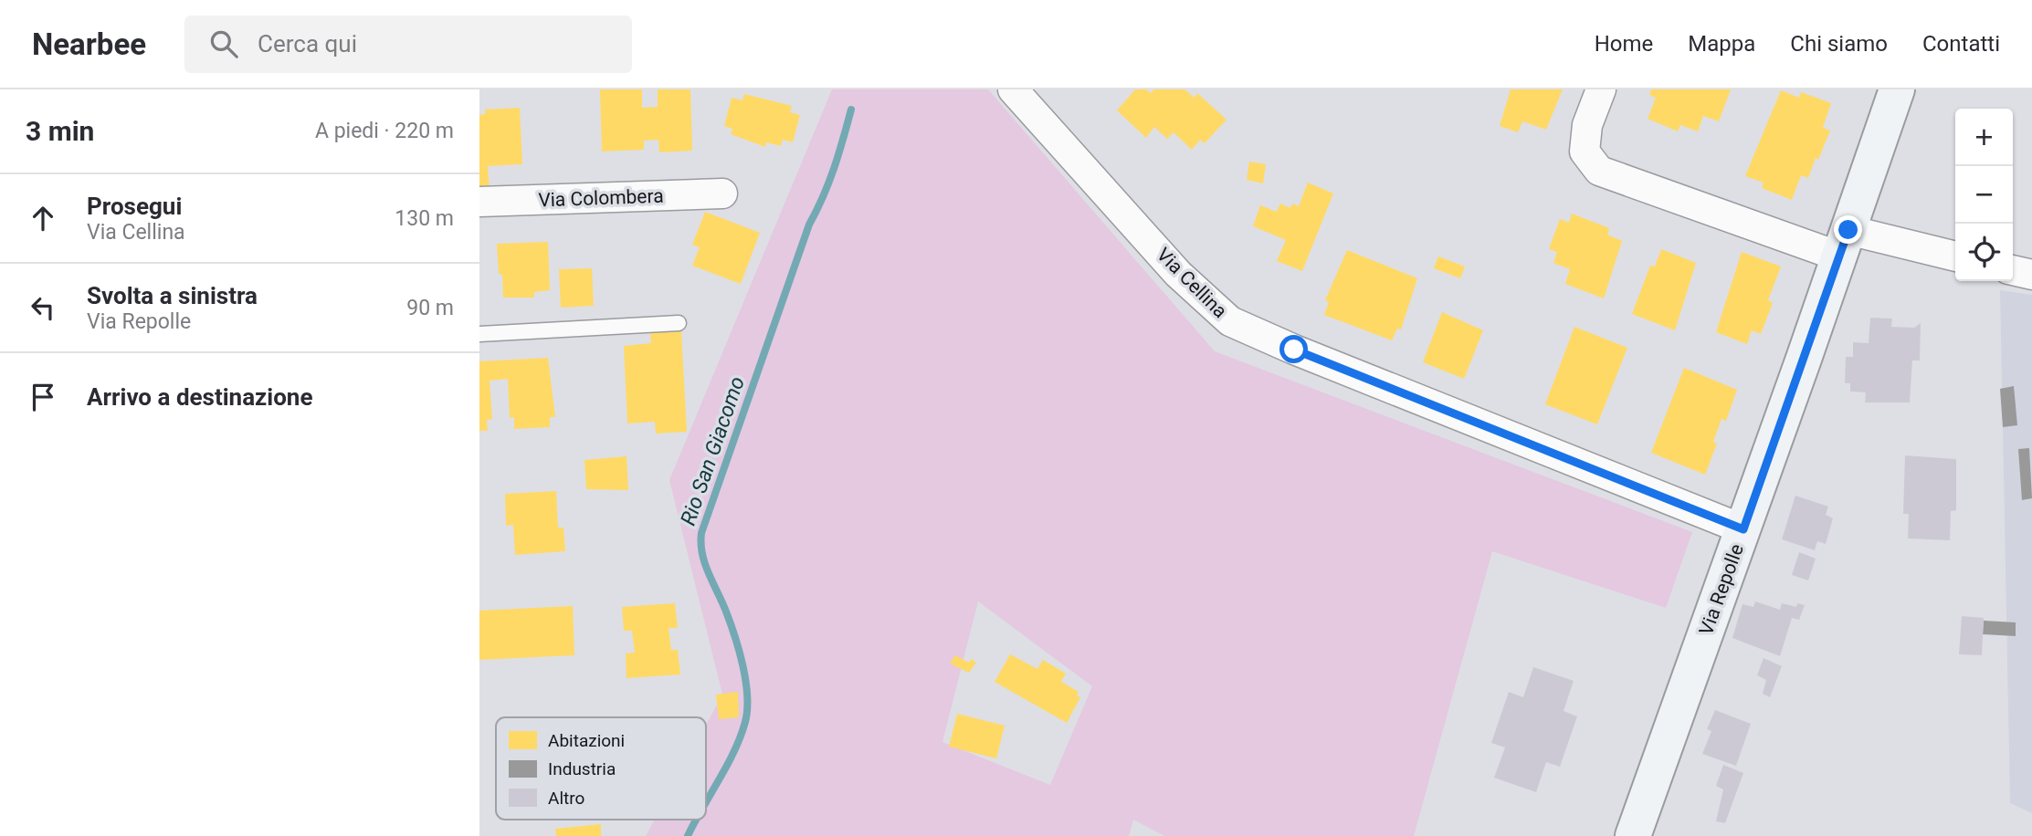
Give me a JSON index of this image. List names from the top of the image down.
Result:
{
  "streets": {
    "street": ["Via Colombera", "Via Cellina", "Via Repolle"]
  },
  "crossings": [
    ["Via Cellina", "Via Repolle"]
  ],
  "water": ["Rio San Giacomo"],
  "legend": ["Abitazioni", "Industria", "Altro"],
  "page": {
    "header": "Nearbee",
    "search": "Cerca qui",
    "nav": [
      "Home",
      "Mappa",
      "Chi siamo",
      "Contatti"
    ],
    "heading": ["3 min", "A piedi · 220 m"],
    "map_buttons": ["+", "−"],
    "list": [
      ["Prosegui", "Via Cellina", "130 m"],
      ["Svolta a sinistra", "Via Repolle", "90 m"],
      "Arrivo a destinazione"
    ]
  }
}
